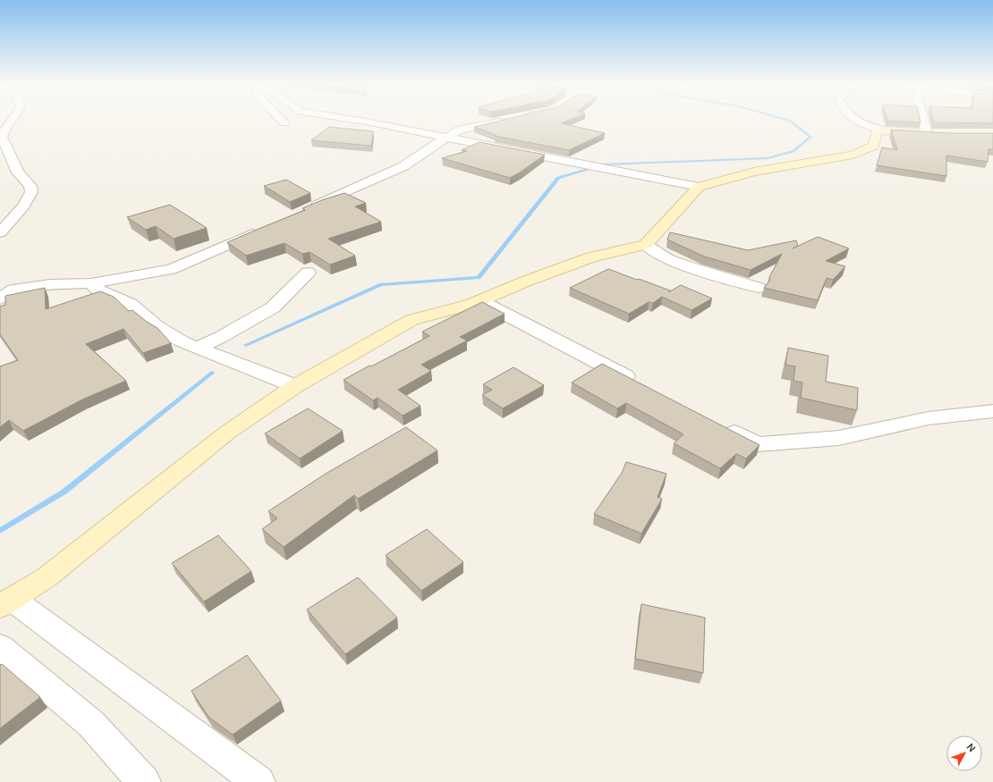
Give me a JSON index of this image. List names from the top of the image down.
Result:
{
  "north": "top right"
}
